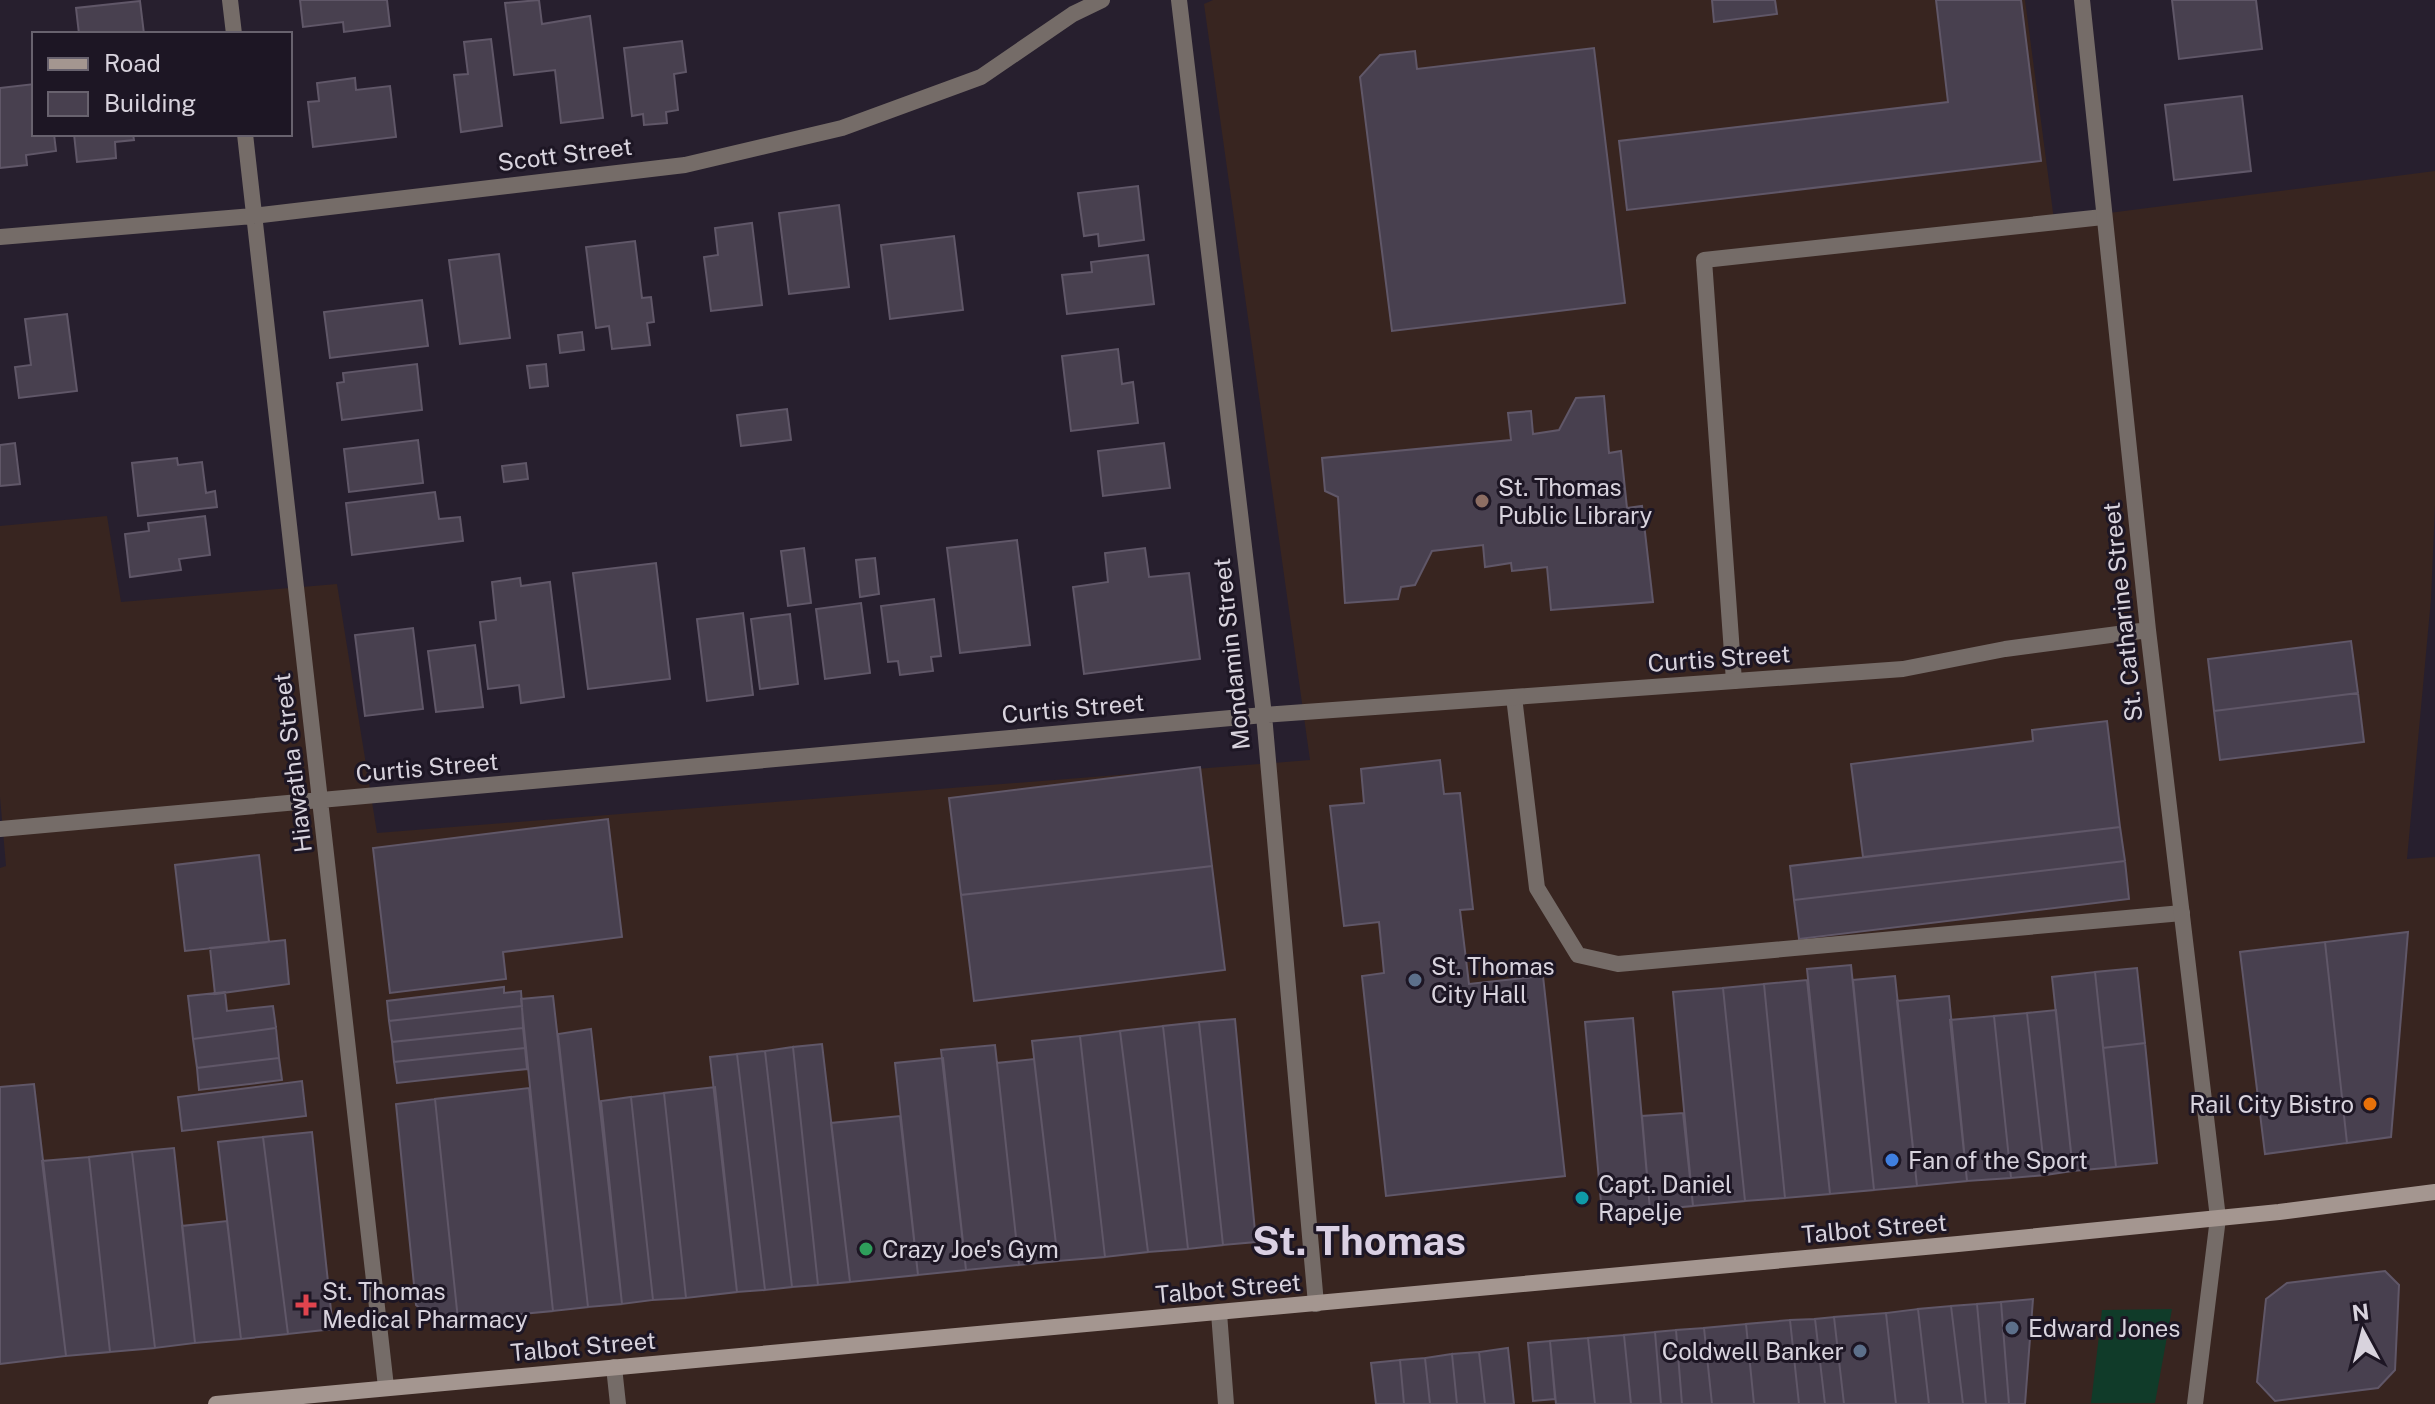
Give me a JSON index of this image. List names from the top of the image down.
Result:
{
  "streets": {
    "main road": ["Talbot Street"],
    "street": [
      "Scott Street",
      "St. Catharine Street",
      "Mondamin Street",
      "Curtis Street",
      "Hiawatha Street"
    ]
  },
  "crossings": [
    ["Scott Street", "Hiawatha Street"],
    ["St. Catharine Street", "Curtis Street"],
    ["St. Catharine Street", "Talbot Street"],
    ["Mondamin Street", "Curtis Street"],
    ["Mondamin Street", "Talbot Street"],
    ["Curtis Street", "Hiawatha Street"],
    ["Hiawatha Street", "Talbot Street"]
  ],
  "districts": ["St. Thomas"],
  "places": {
    "other": [
      "St. Thomas Public Library",
      "St. Thomas City Hall",
      "Rail City Bistro",
      "Fan of the Sport",
      "Capt. Daniel Rapelje",
      "Crazy Joe's Gym",
      "Edward Jones",
      "Coldwell Banker"
    ],
    "health": ["St. Thomas Medical Pharmacy"]
  },
  "legend": ["Road", "Building"],
  "north": "top"
}
